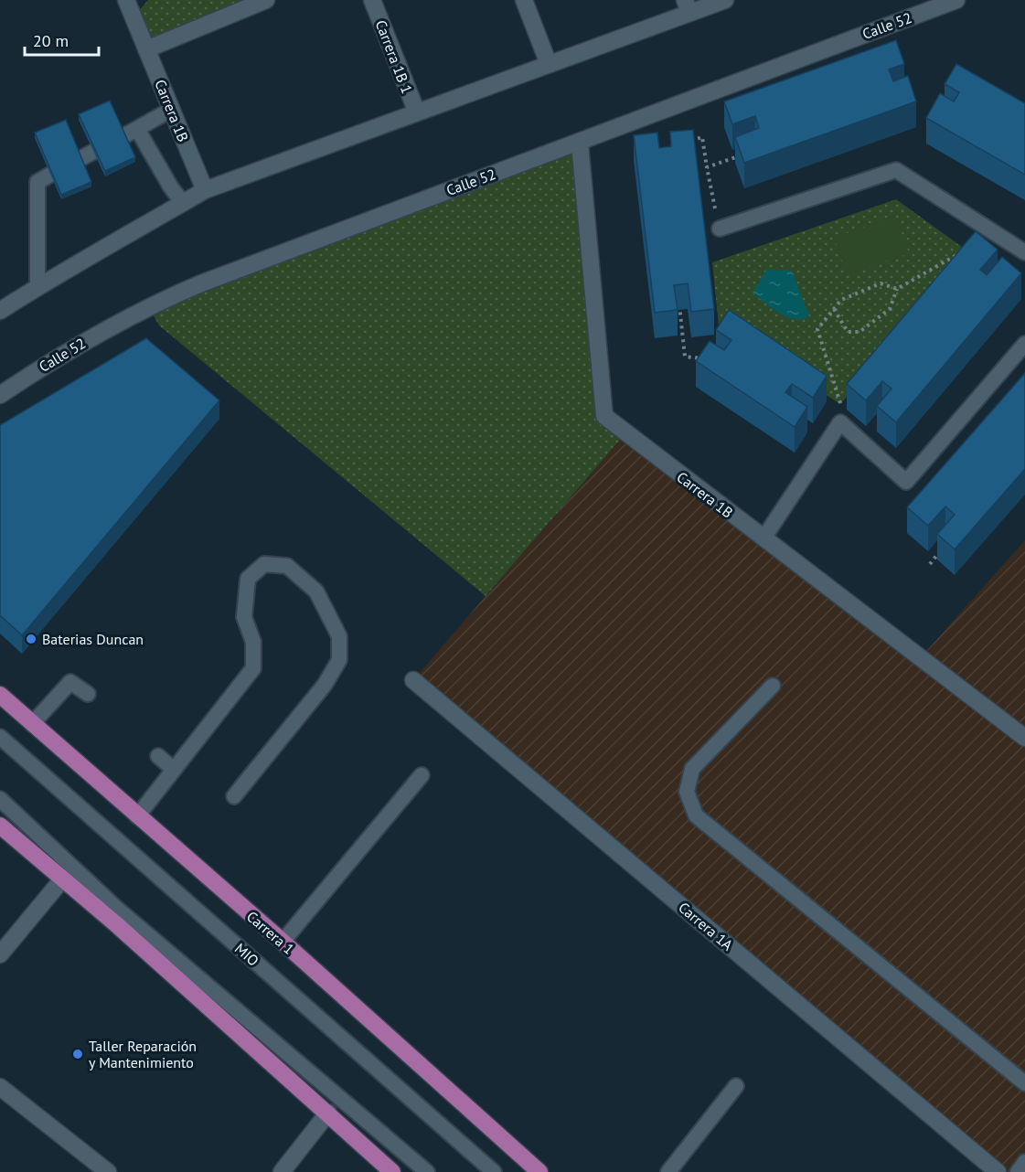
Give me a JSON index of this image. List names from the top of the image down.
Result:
{
  "streets": {
    "main road": ["Carrera 1"],
    "street": [
      "Calle 52",
      "Carrera 1B 1",
      "Carrera 1B",
      "Carrera 1A"
    ],
    "lane": ["MIO"]
  },
  "crossings": [
    ["Calle 52", "Carrera 1B"]
  ],
  "places": ["Baterias Duncan", "Taller Reparación y Mantenimiento"],
  "scale_bar": "20 m"
}
